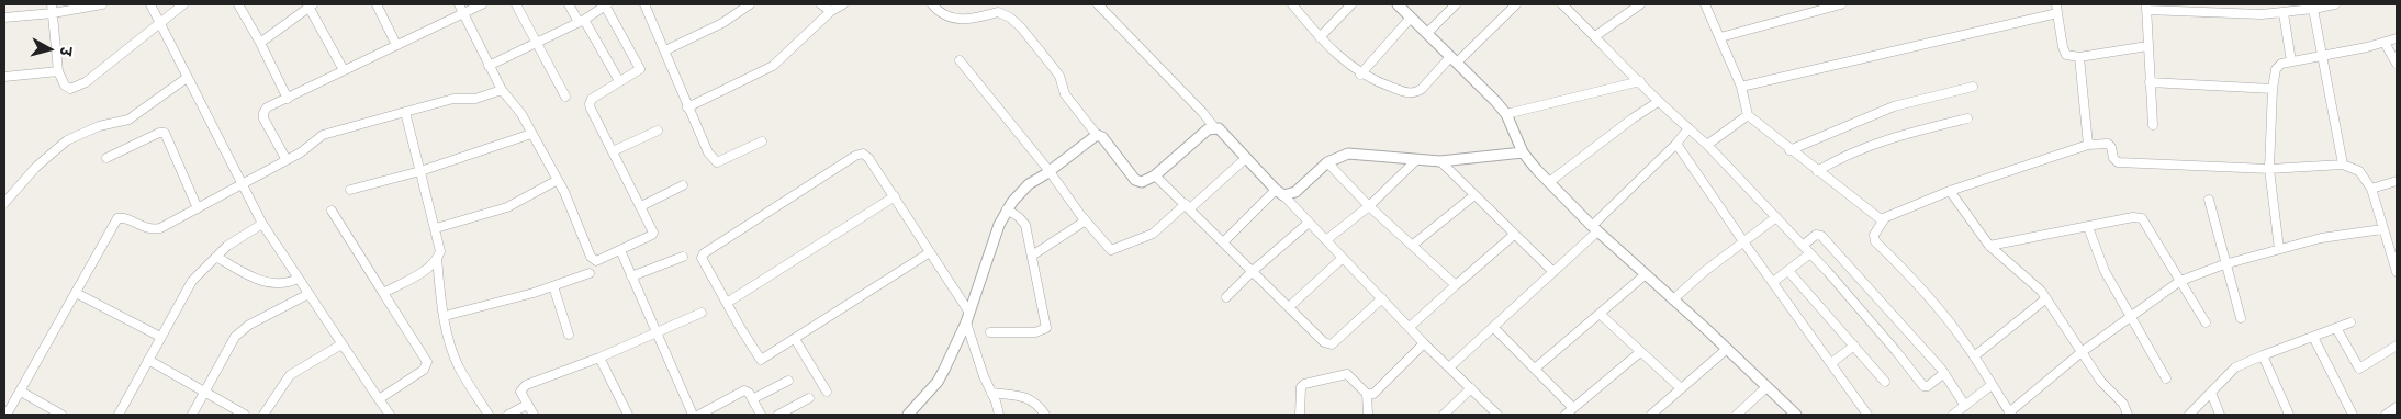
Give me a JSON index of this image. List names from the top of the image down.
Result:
{
  "north": "right"
}
